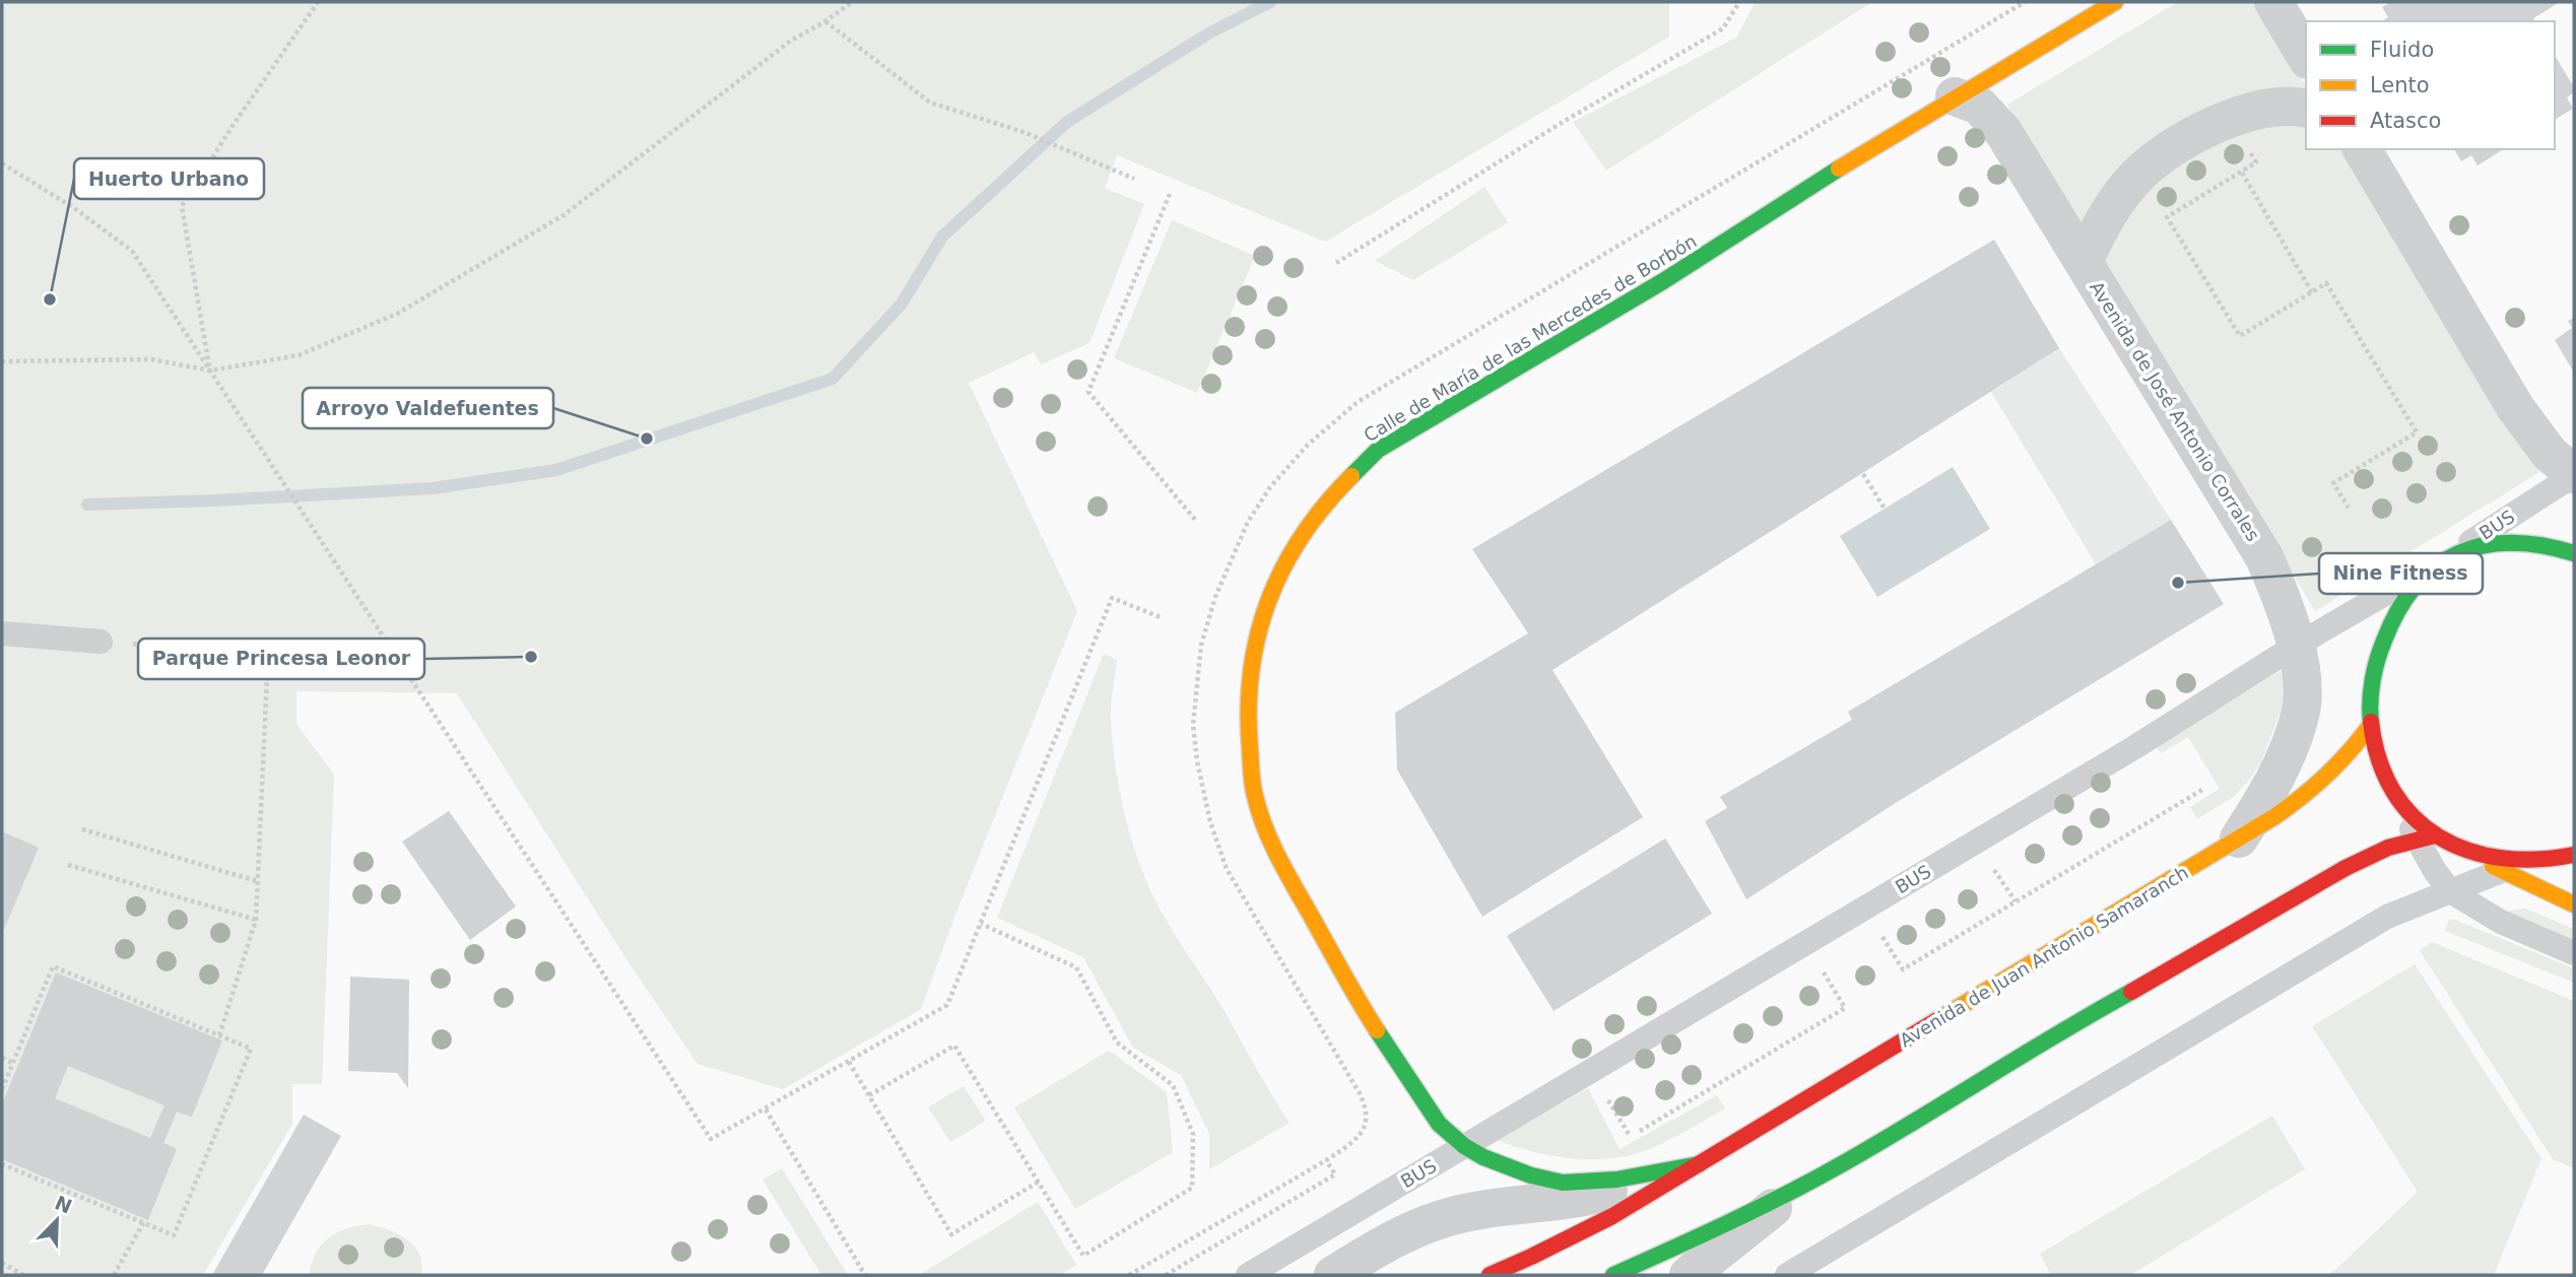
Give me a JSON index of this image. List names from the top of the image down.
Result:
{
  "streets": {
    "main road": ["Calle de María de las Mercedes de Borbón", "Avenida de Juan Antonio Samaranch"],
    "street": ["Avenida de José Antonio Corrales"],
    "lane": ["BUS"]
  },
  "crossings": [
    ["Calle de María de las Mercedes de Borbón", "Avenida de José Antonio Corrales"],
    ["Calle de María de las Mercedes de Borbón", "BUS"],
    ["Calle de María de las Mercedes de Borbón", "Avenida de Juan Antonio Samaranch"],
    ["Avenida de José Antonio Corrales", "BUS"],
    ["Avenida de José Antonio Corrales", "Avenida de Juan Antonio Samaranch"]
  ],
  "places": [
    "Huerto Urbano",
    "Arroyo Valdefuentes",
    "Nine Fitness",
    "Parque Princesa Leonor"
  ],
  "legend": ["Fluido", "Lento", "Atasco"],
  "north": "top right"
}
